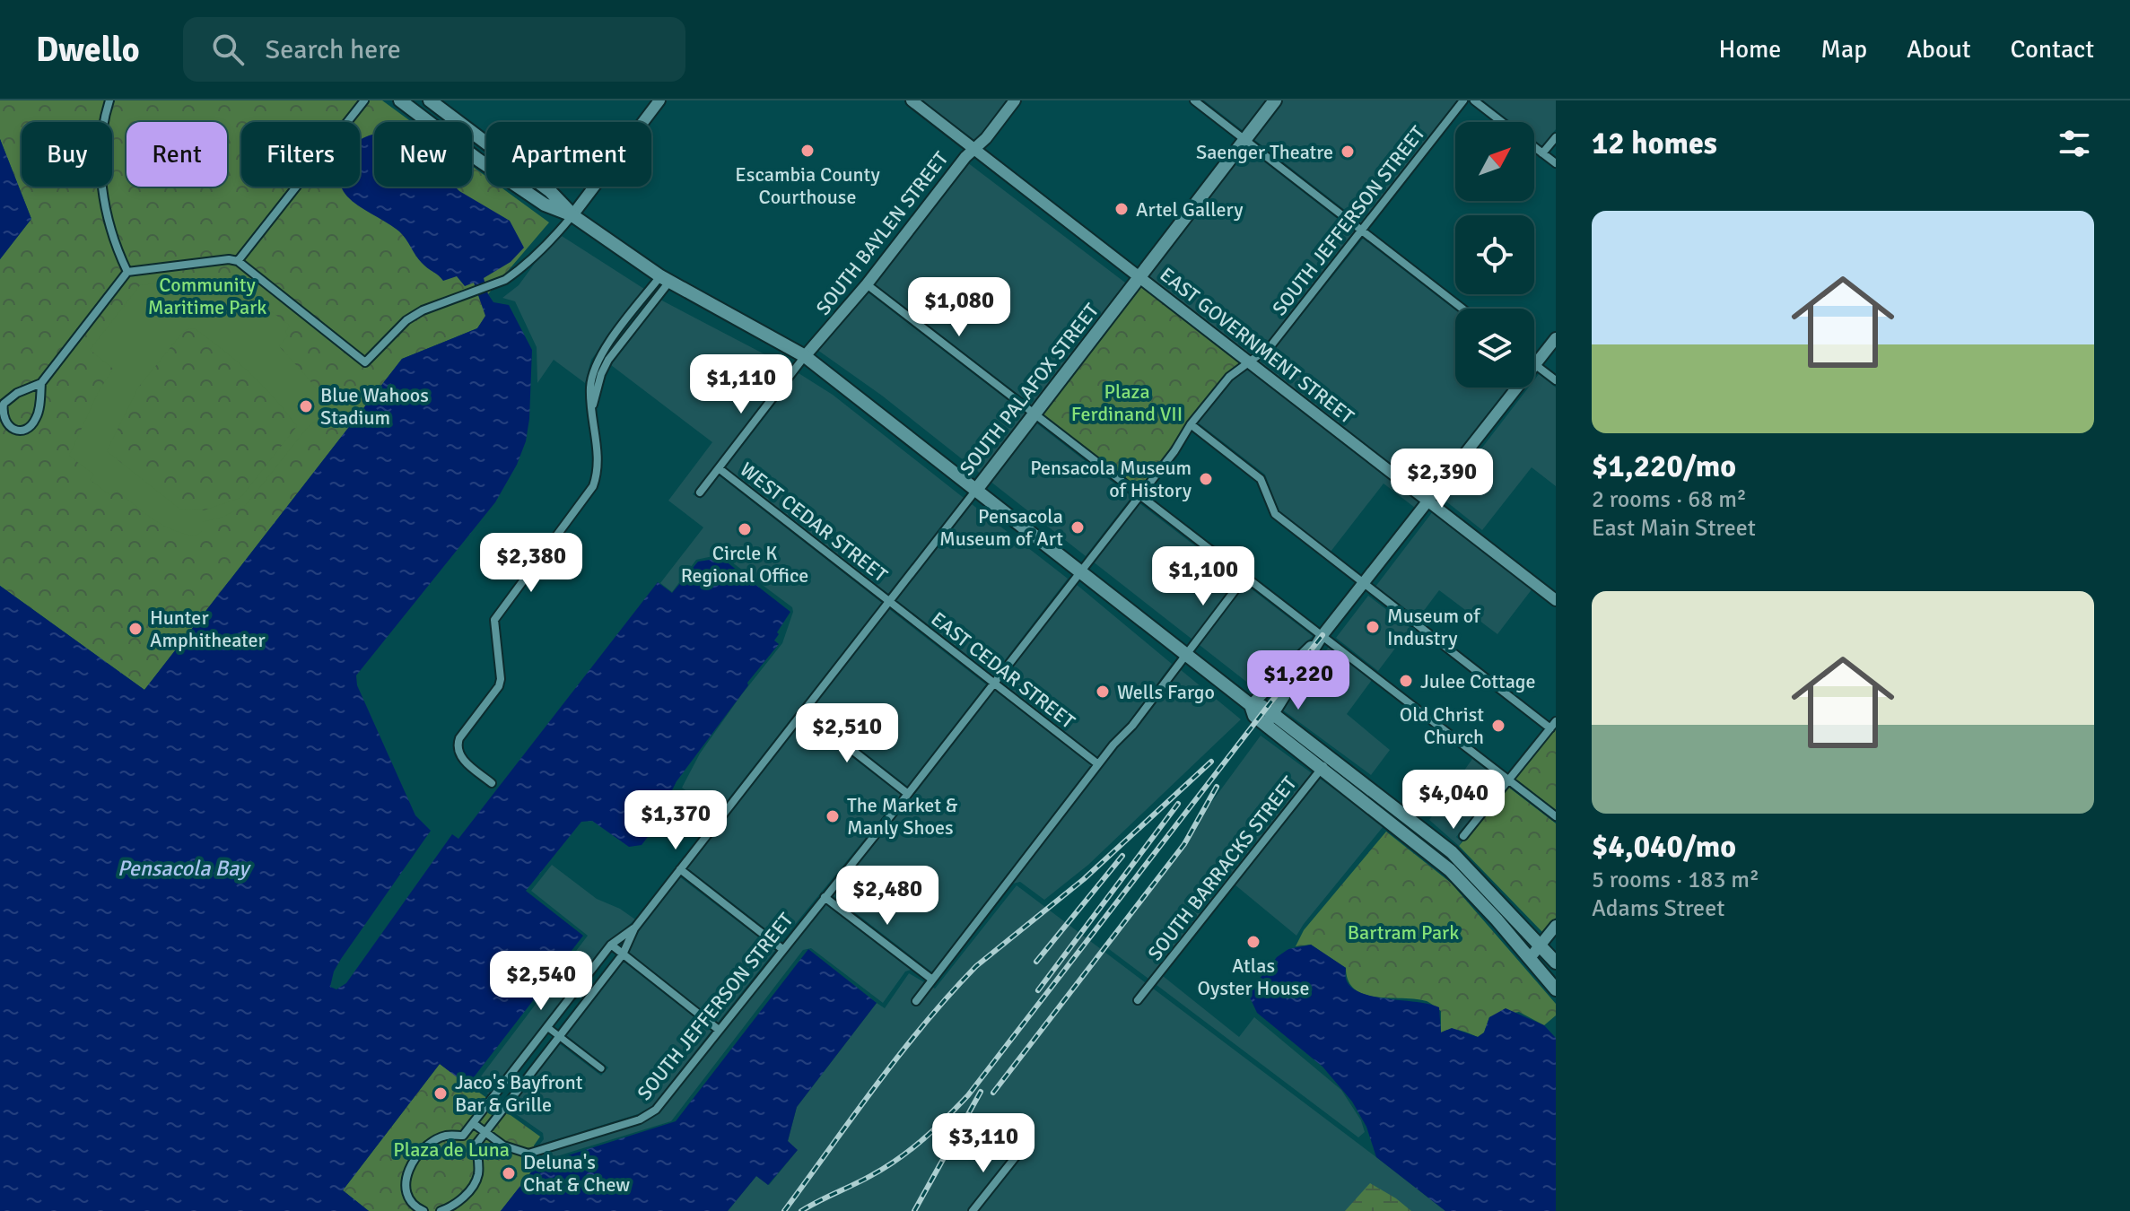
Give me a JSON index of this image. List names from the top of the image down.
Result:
{
  "streets": {
    "main road": ["SOUTH PALAFOX STREET"],
    "street": [
      "SOUTH JEFFERSON STREET",
      "SOUTH BAYLEN STREET",
      "EAST GOVERNMENT STREET",
      "WEST CEDAR STREET",
      "EAST CEDAR STREET",
      "SOUTH BARRACKS STREET"
    ]
  },
  "crossings": [
    ["SOUTH JEFFERSON STREET", "EAST GOVERNMENT STREET"],
    ["SOUTH JEFFERSON STREET", "SOUTH PALAFOX STREET"],
    ["SOUTH JEFFERSON STREET", "EAST CEDAR STREET"],
    ["SOUTH BAYLEN STREET", "EAST GOVERNMENT STREET"],
    ["SOUTH BAYLEN STREET", "WEST CEDAR STREET"],
    ["EAST GOVERNMENT STREET", "SOUTH PALAFOX STREET"],
    ["SOUTH PALAFOX STREET", "WEST CEDAR STREET"],
    ["SOUTH PALAFOX STREET", "EAST CEDAR STREET"],
    ["WEST CEDAR STREET", "EAST CEDAR STREET"]
  ],
  "water": ["Pensacola Bay"],
  "parks": [
    "Community Maritime Park",
    "Plaza Ferdinand VII",
    "Bartram Park",
    "Plaza de Luna"
  ],
  "places": [
    "Escambia County Courthouse",
    "Saenger Theatre",
    "Artel Gallery",
    "Blue Wahoos Stadium",
    "Pensacola Museum of History",
    "Pensacola Museum of Art",
    "Circle K Regional Office",
    "Museum of Industry",
    "Hunter Amphitheater",
    "Julee Cottage",
    "Wells Fargo",
    "Old Christ Church",
    "The Market & Manly Shoes",
    "Atlas Oyster House",
    "Jaco's Bayfront Bar & Grille",
    "Deluna's Chat & Chew"
  ],
  "north": "top right",
  "page": {
    "header": "Dwello",
    "search": "Search here",
    "nav": [
      "Home",
      "Map",
      "About",
      "Contact"
    ],
    "heading": "12 homes",
    "chip": [
      "Buy",
      "Rent",
      "Filters",
      "New",
      "Apartment"
    ],
    "list": [
      {
        "name": "$1,220/mo",
        "note": "2 rooms · 68 m² · East Main Street"
      },
      {
        "name": "$4,040/mo",
        "note": "5 rooms · 183 m² · Adams Street"
      }
    ],
    "price": [
      "$1,080",
      "$1,110",
      "$2,390",
      "$2,380",
      "$1,100",
      "$1,220",
      "$2,510",
      "$4,040",
      "$1,370",
      "$2,480",
      "$2,540",
      "$3,110"
    ]
  }
}
